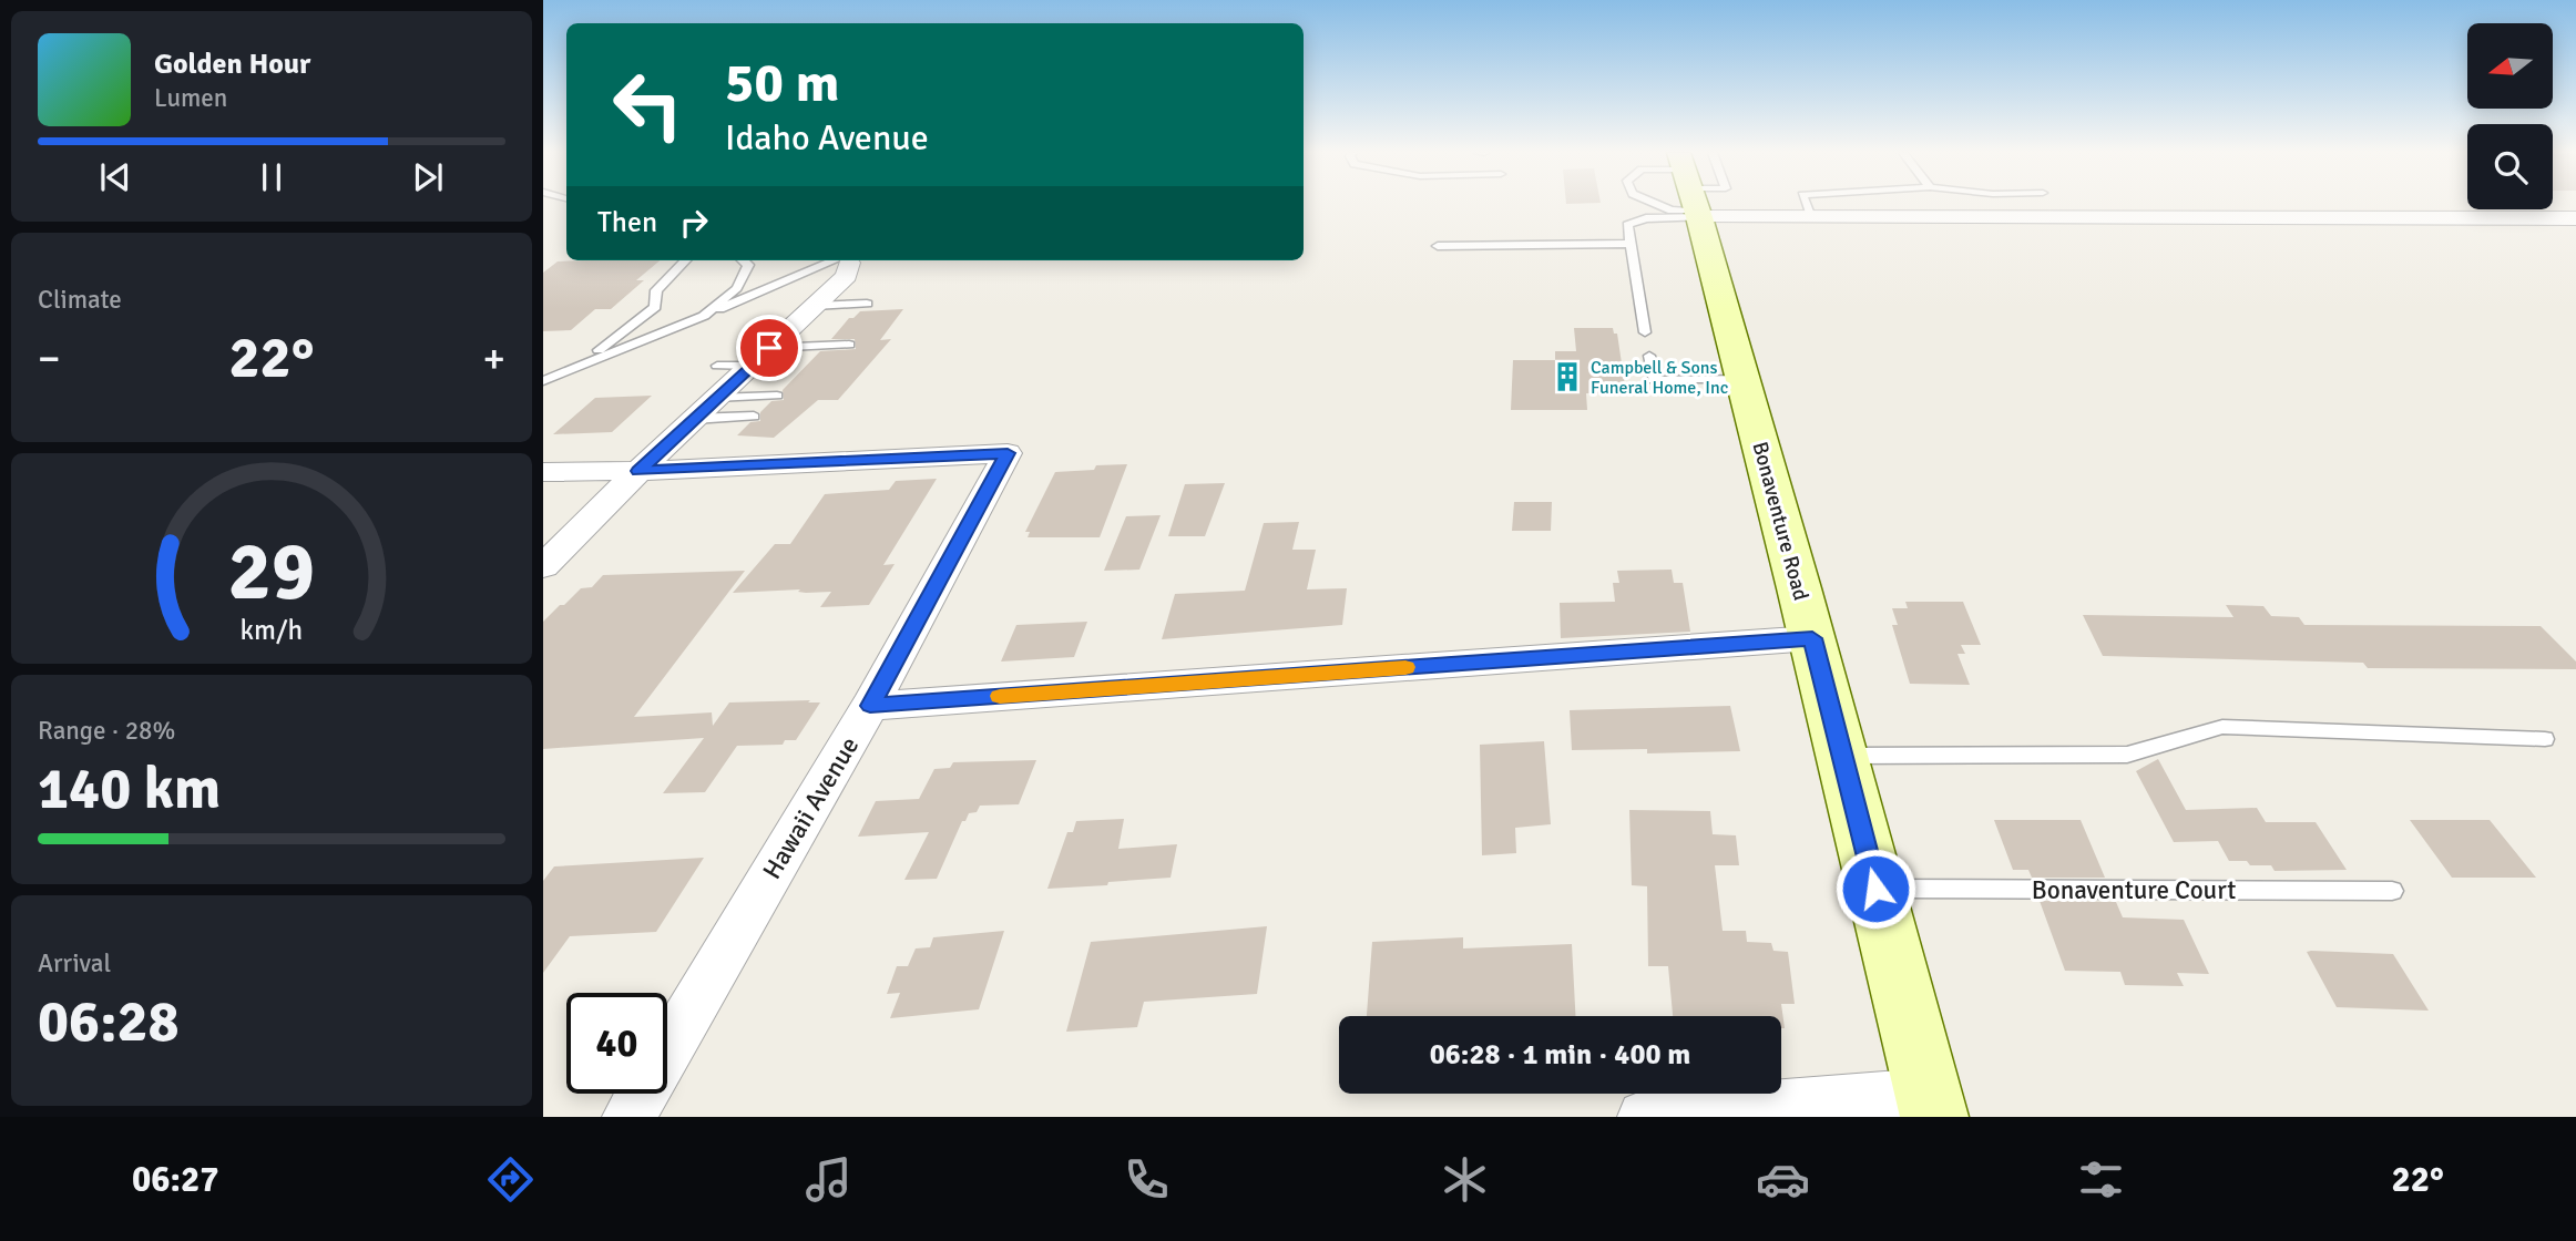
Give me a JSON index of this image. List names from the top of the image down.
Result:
{
  "streets": {
    "street": ["Bonaventure Road", "Hawaii Avenue"],
    "lane": ["Bonaventure Court"]
  },
  "crossings": [
    ["Bonaventure Road", "Bonaventure Court"]
  ],
  "places": {
    "building": ["Campbell & Sons Funeral Home, Inc"]
  },
  "north": "left",
  "page": {
    "turn": ["50 m", "Idaho Avenue"],
    "song": ["Golden Hour", "Lumen"],
    "then": "Then",
    "tile": [
      "Climate",
      ["Range · 28%", "140 km"],
      ["Arrival", "06:28"]
    ],
    "heat": ["−", "22°", "+"],
    "limit": "40",
    "trip": "06:28 · 1 min · 400 m",
    "tabs": ["06:27", "22°"],
    "gauge": ["29", "km/h"]
  }
}
